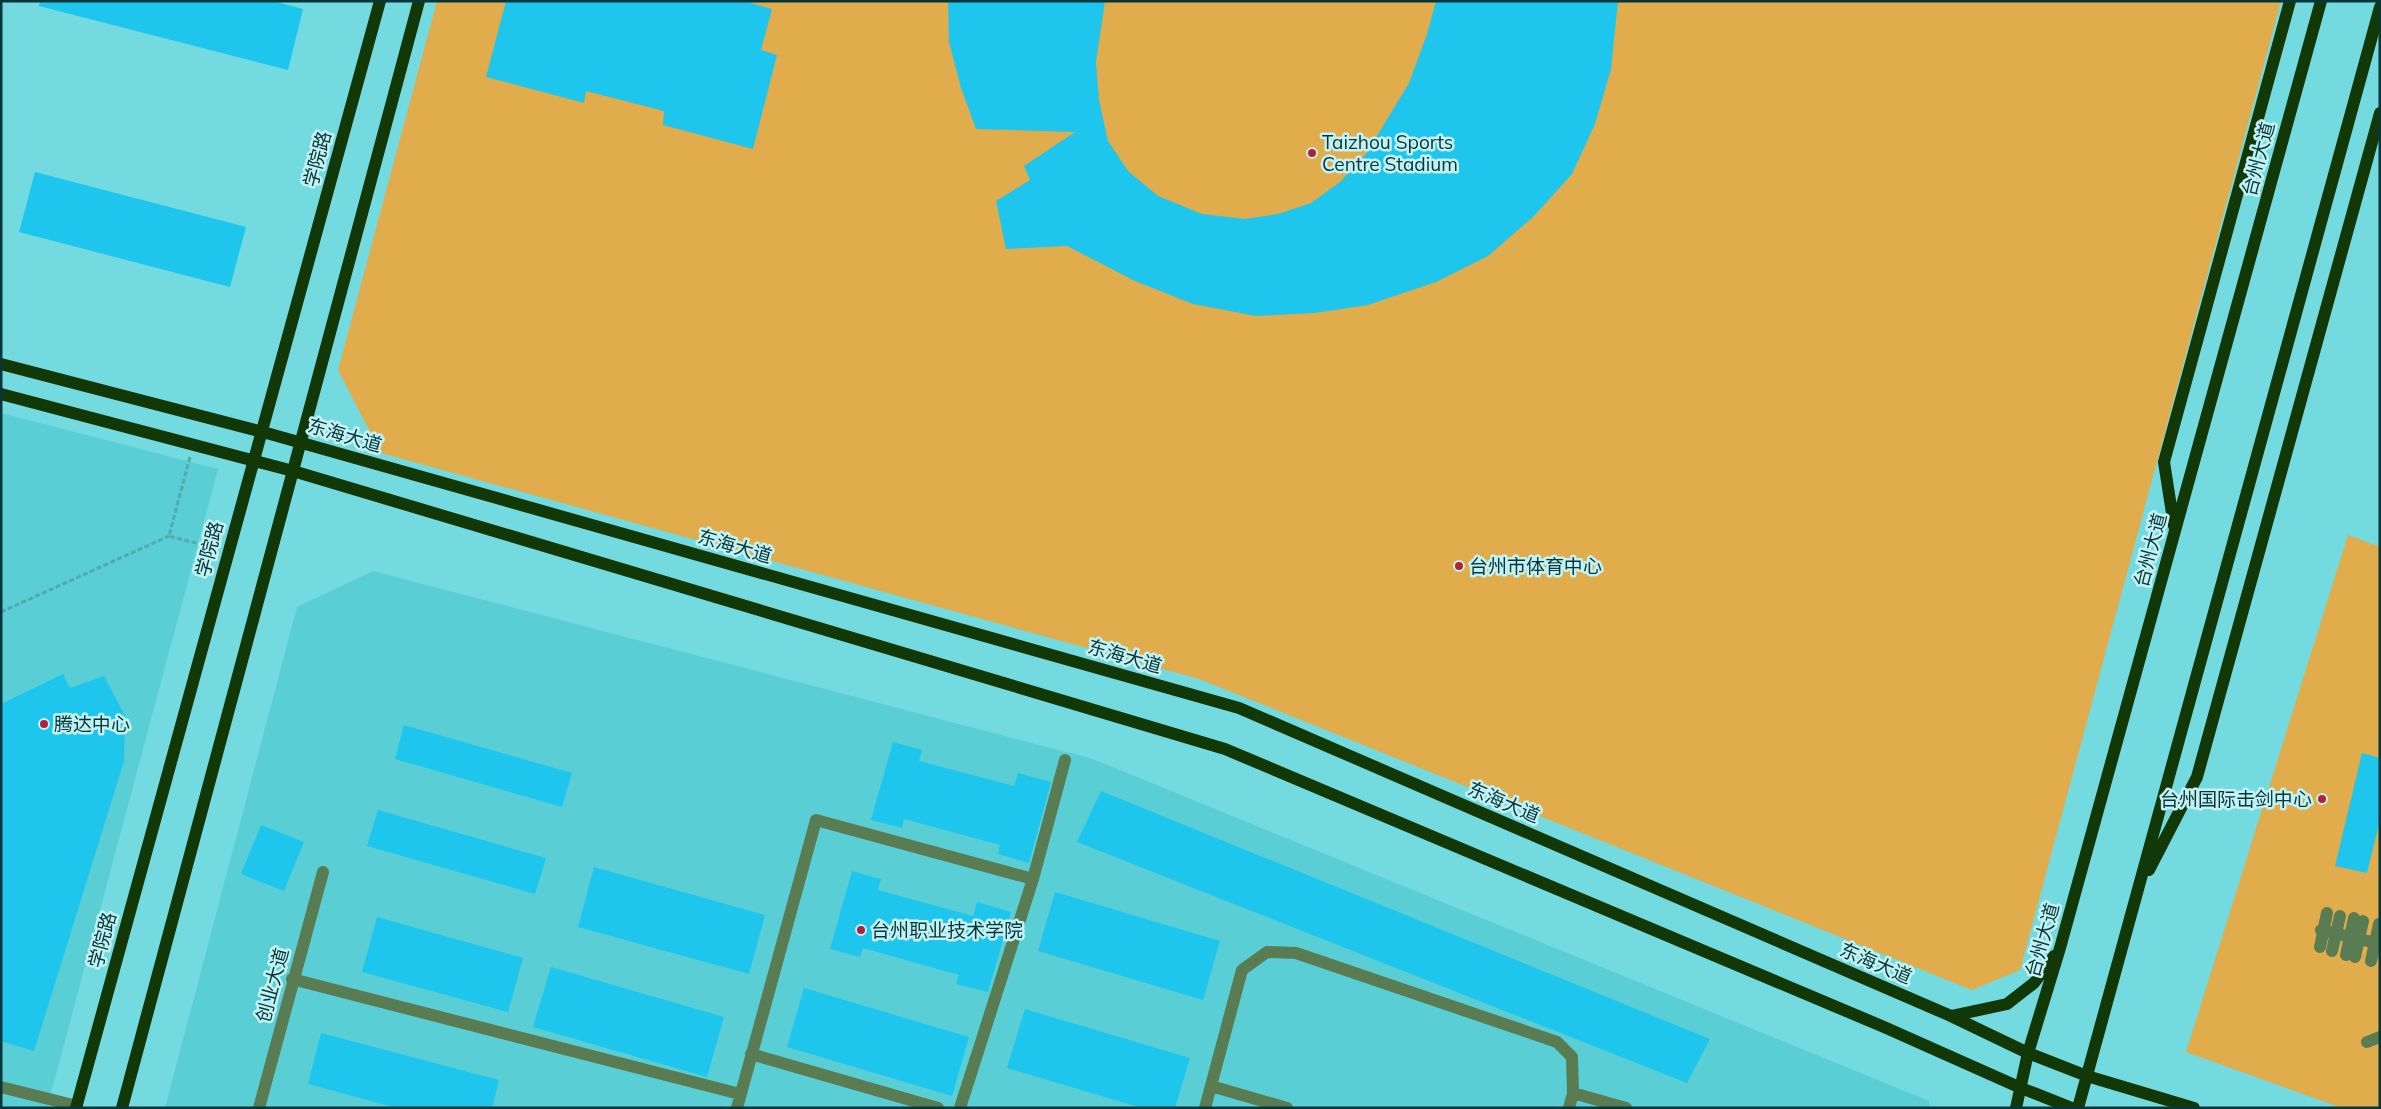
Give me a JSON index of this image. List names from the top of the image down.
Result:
{
  "streets": {
    "main road": ["学院路", "台州大道", "东海大道"],
    "street": ["创业大道"]
  },
  "crossings": [
    ["学院路", "东海大道"],
    ["台州大道", "东海大道"]
  ],
  "places": [
    "Taizhou Sports Centre Stadium",
    "台州市体育中心",
    "腾达中心",
    "台州国际击剑中心",
    "台州职业技术学院"
  ]
}
